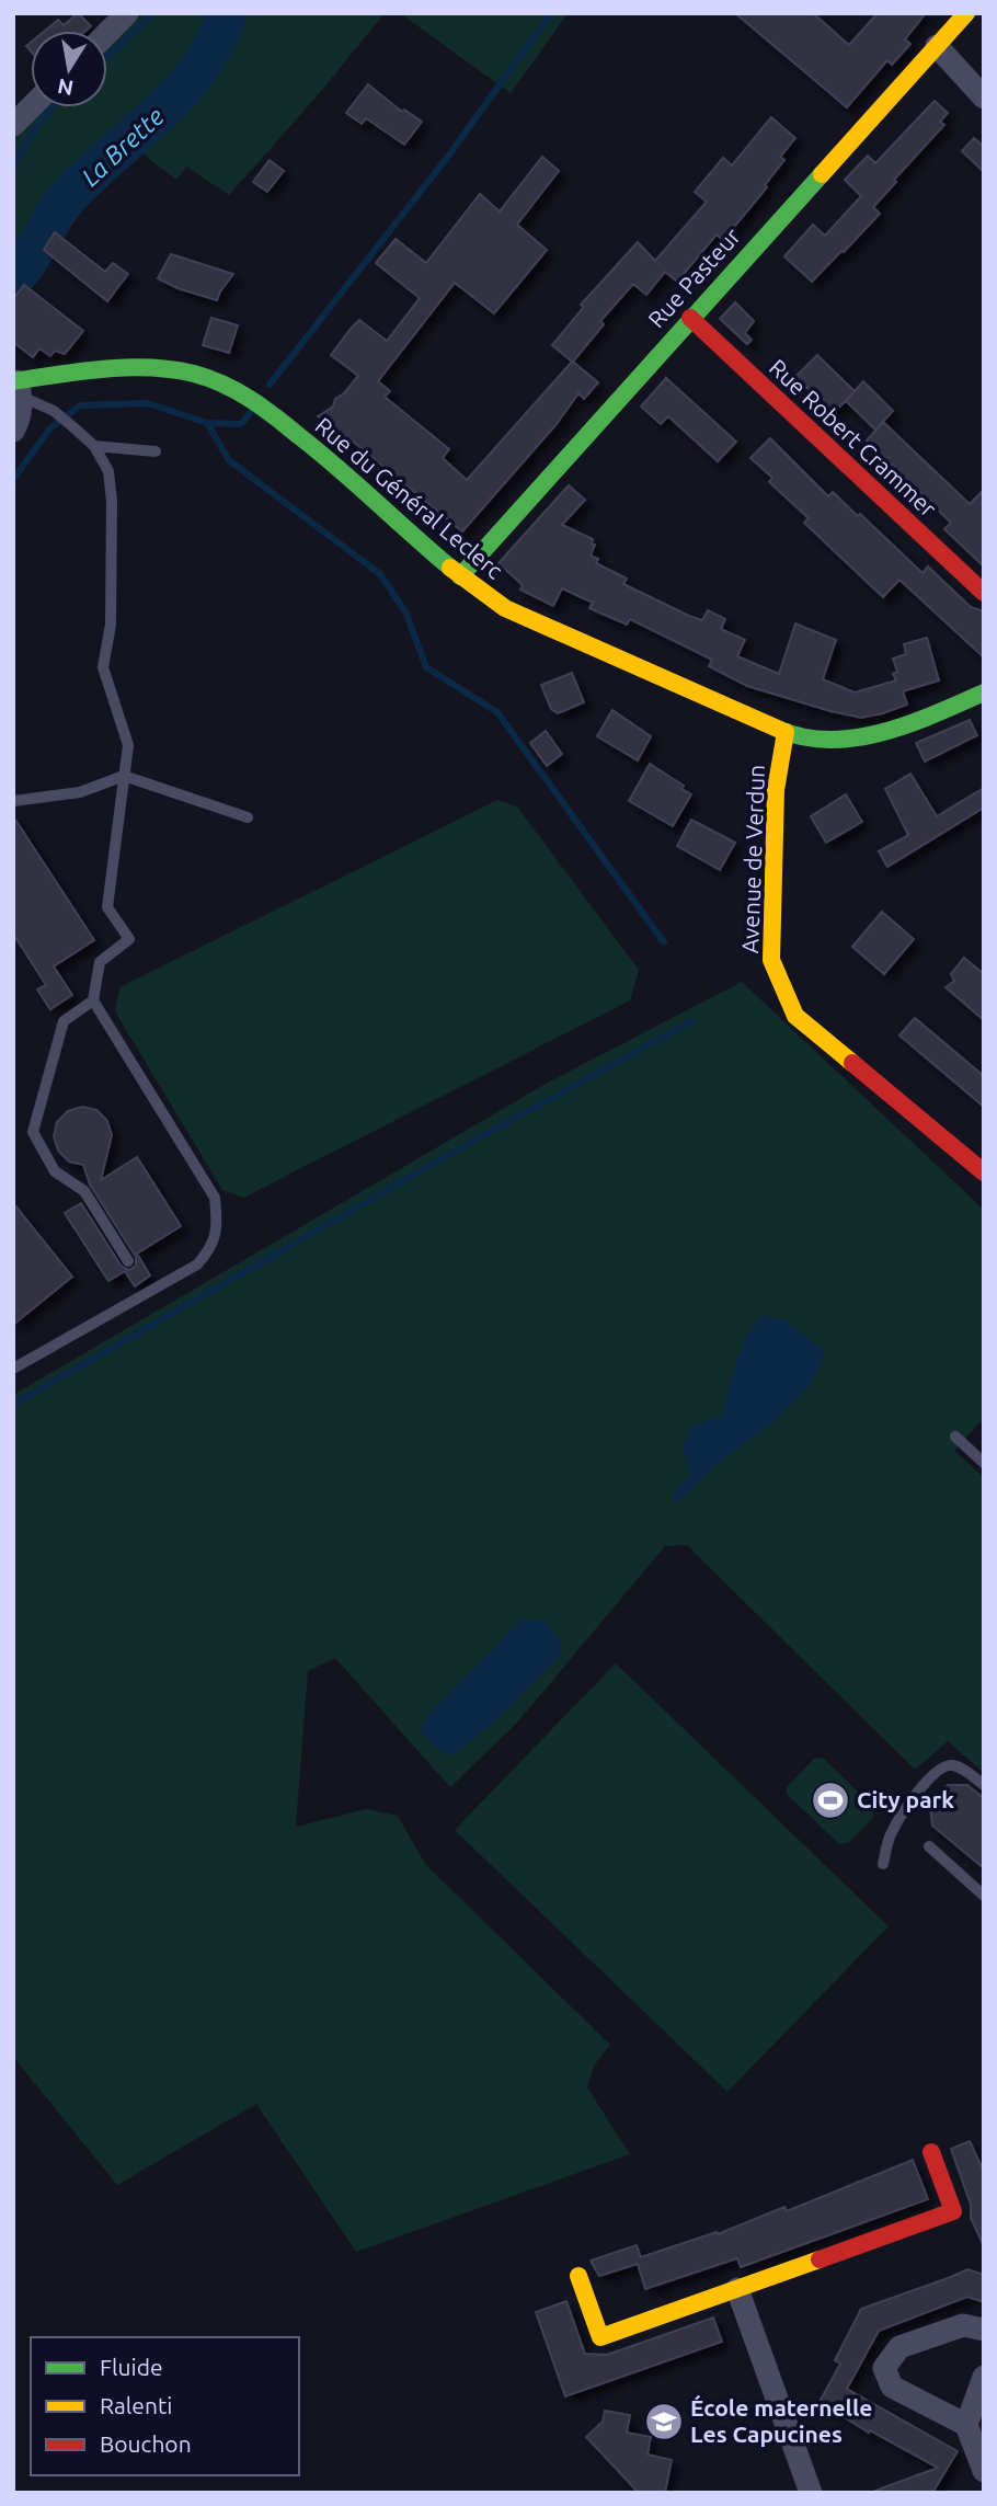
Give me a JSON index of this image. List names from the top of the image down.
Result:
{
  "streets": {
    "street": [
      "Rue Pasteur",
      "Rue Robert Crammer",
      "Rue du Général Leclerc",
      "Avenue de Verdun"
    ]
  },
  "crossings": [
    ["Rue Pasteur", "Rue Robert Crammer"],
    ["Rue Pasteur", "Rue du Général Leclerc"],
    ["Rue du Général Leclerc", "Avenue de Verdun"]
  ],
  "water": ["La Brette"],
  "places": {
    "sports": ["City park"],
    "school or university": ["École maternelle Les Capucines"]
  },
  "legend": ["Fluide", "Ralenti", "Bouchon"],
  "north": "bottom"
}
